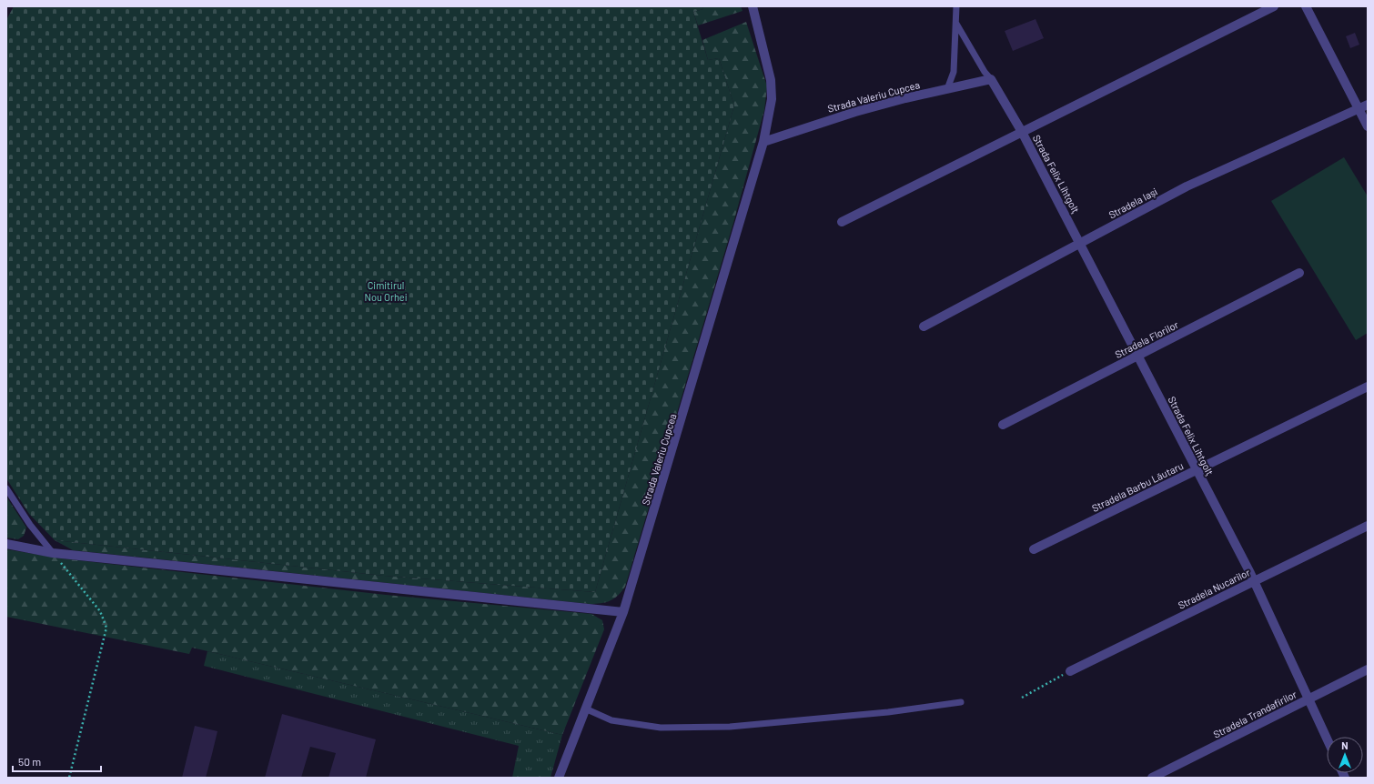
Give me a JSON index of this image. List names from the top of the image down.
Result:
{
  "streets": {
    "street": [
      "Strada Valeriu Cupcea",
      "Strada Felix Lihtgolţ",
      "Stradela Iași",
      "Stradela Florilor",
      "Stradela Barbu Lăutaru",
      "Stradela Nucarilor",
      "Stradela Trandafirilor"
    ]
  },
  "crossings": [
    ["Strada Valeriu Cupcea", "Strada Felix Lihtgolţ"],
    ["Strada Felix Lihtgolţ", "Stradela Iași"],
    ["Strada Felix Lihtgolţ", "Stradela Florilor"],
    ["Strada Felix Lihtgolţ", "Stradela Barbu Lăutaru"],
    ["Strada Felix Lihtgolţ", "Stradela Nucarilor"],
    ["Strada Felix Lihtgolţ", "Stradela Trandafirilor"]
  ],
  "parks": ["Cimitirul Nou Orhei"],
  "scale_bar": "50 m",
  "north": "top"
}
